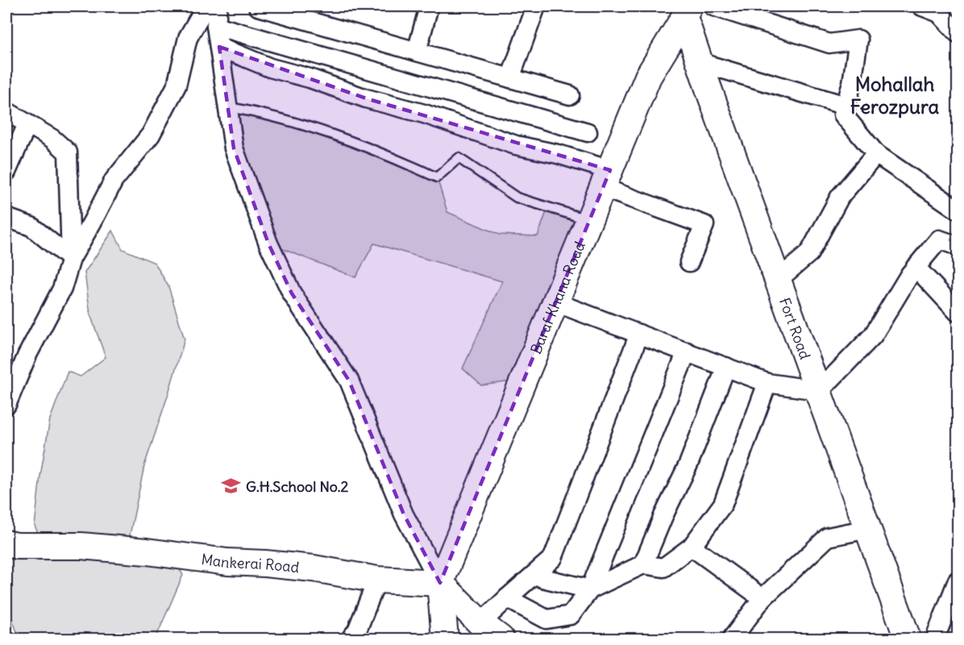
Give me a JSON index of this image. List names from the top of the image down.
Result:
{
  "streets": {
    "street": ["Baraf Khana Road", "Fort Road", "Mankerai Road"]
  },
  "crossings": [
    ["Baraf Khana Road", "Fort Road"],
    ["Baraf Khana Road", "Mankerai Road"]
  ],
  "districts": ["Mohallah Ferozpura"],
  "places": {
    "school or university": ["G.H.School No.2"]
  }
}
